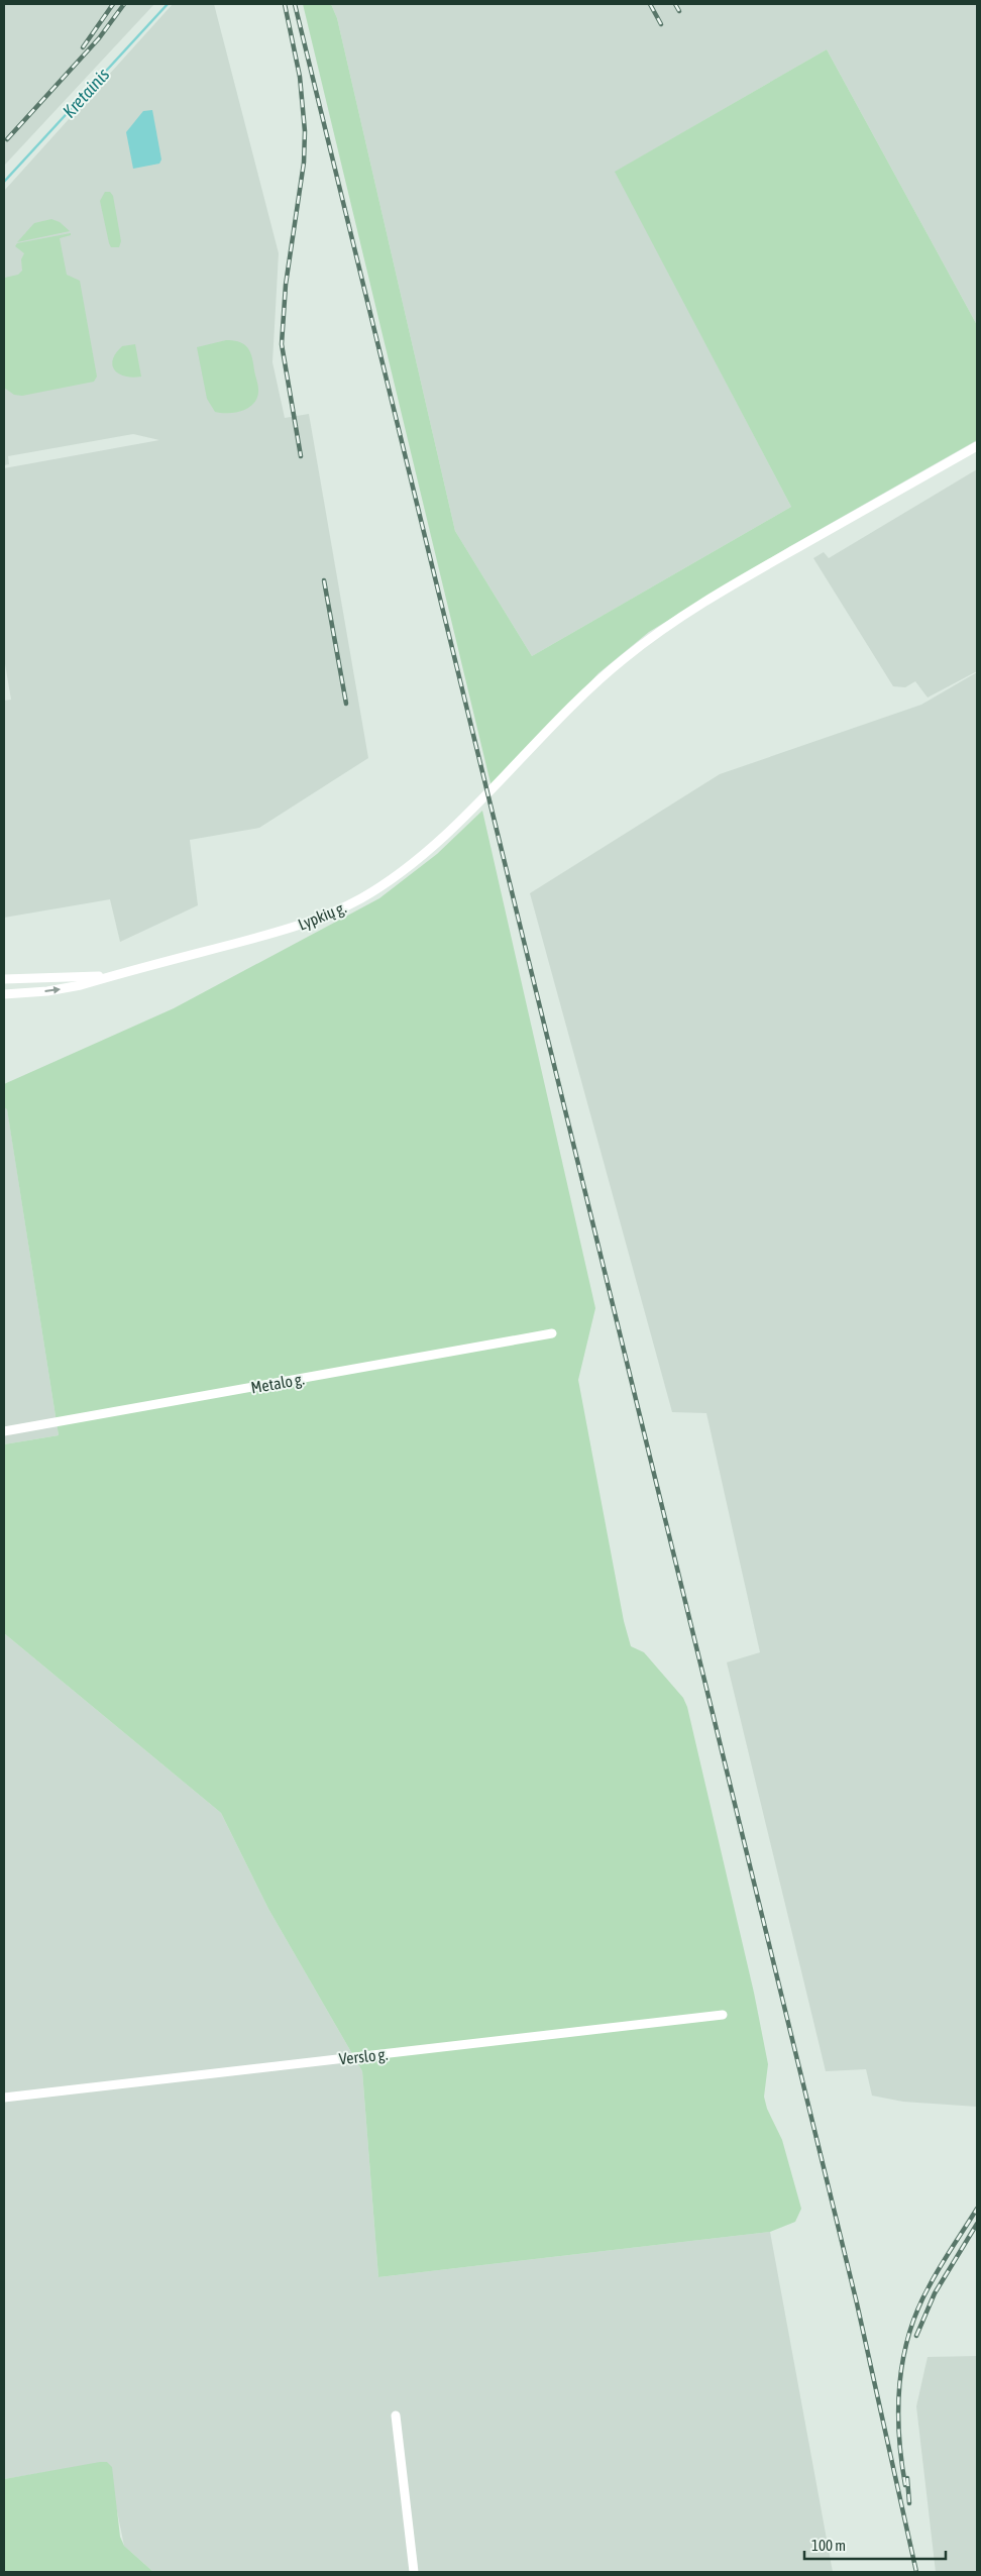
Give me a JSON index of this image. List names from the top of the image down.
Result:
{
  "streets": {
    "street": ["Lypkių g.", "Metalo g.", "Verslo g."]
  },
  "water": ["Kretainis"],
  "scale_bar": "100 m"
}
